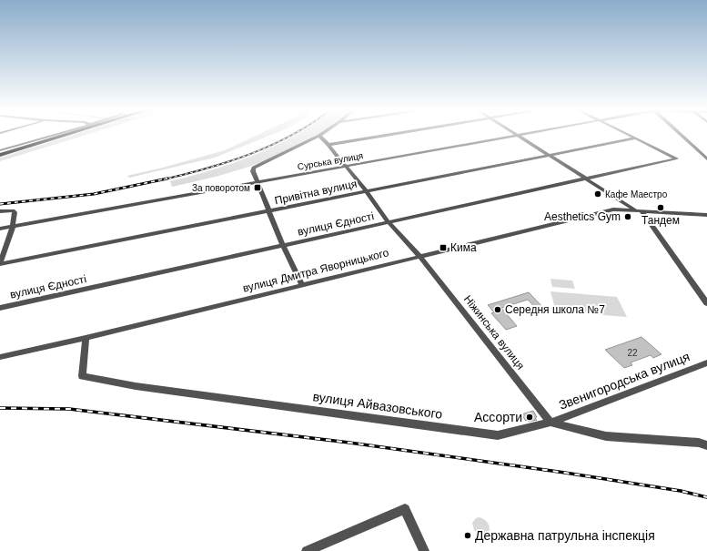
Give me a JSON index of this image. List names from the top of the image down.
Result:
{
  "streets": {
    "street": [
      "Сурська вулиця",
      "Привітна вулиця",
      "вулиця Єдності",
      "вулиця Дмитра Яворницького",
      "Ніжинська вулиця",
      "Звенигородська вулиця",
      "вулиця Айвазовського"
    ]
  },
  "crossings": [
    ["Сурська вулиця", "Ніжинська вулиця"],
    ["Привітна вулиця", "вулиця Єдності"],
    ["Привітна вулиця", "Ніжинська вулиця"],
    ["вулиця Єдності", "Ніжинська вулиця"],
    ["вулиця Дмитра Яворницького", "Ніжинська вулиця"],
    ["вулиця Дмитра Яворницького", "вулиця Айвазовського"],
    ["Ніжинська вулиця", "Звенигородська вулиця"],
    ["Ніжинська вулиця", "вулиця Айвазовського"],
    ["Звенигородська вулиця", "вулиця Айвазовського"]
  ],
  "places": {
    "transit": ["За поворотом", "Кима"],
    "other": [
      "Кафе Маестро",
      "Тандем",
      "Aesthetics Gym",
      "Середня школа №7",
      "Ассорти",
      "Державна патрульна інспекція"
    ]
  },
  "house_numbers": ["22"]
}
